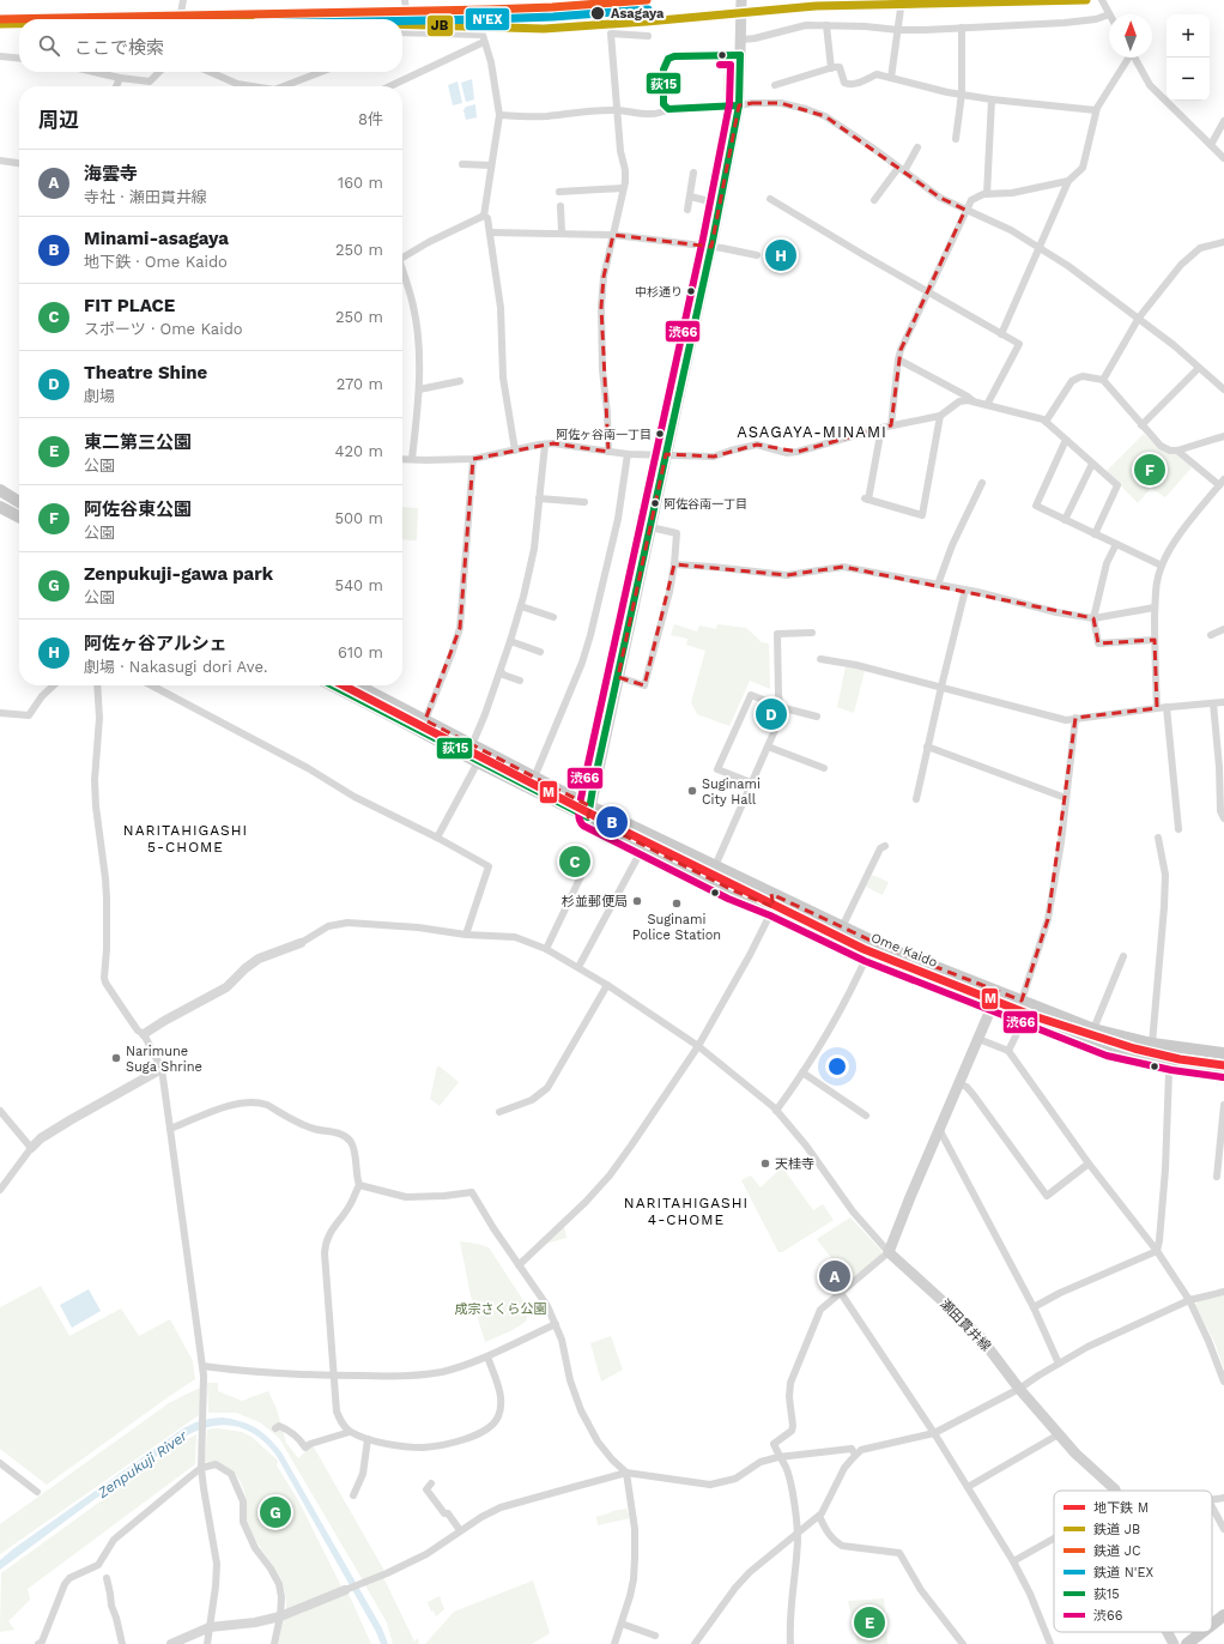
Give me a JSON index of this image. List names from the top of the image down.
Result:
{
  "streets": {
    "main road": ["Ome Kaido", "瀬田貫井線"]
  },
  "districts": ["ASAGAYA-MINAMI", "NARITAHIGASHI 5-CHOME", "NARITAHIGASHI 4-CHOME"],
  "water": ["Zenpukuji River"],
  "parks": ["成宗さくら公園"],
  "places": [
    "Asagaya",
    "中杉通り",
    "阿佐ヶ谷南一丁目",
    "阿佐谷南一丁目",
    "Suginami City Hall",
    "杉並郵便局",
    "Suginami Police Station",
    "Narimune Suga Shrine",
    "天桂寺"
  ],
  "lines": [
    "rail line JB",
    "rail line JC",
    "rail line N'EX",
    "transit line 荻15",
    "transit line 渋66",
    "metro line M"
  ],
  "legend": [
    "地下鉄 M",
    "鉄道 JB",
    "鉄道 JC",
    "鉄道 N'EX",
    "荻15",
    "渋66"
  ],
  "north": "top",
  "page": {
    "map_buttons": ["+", "−"],
    "search": "ここで検索",
    "heading": ["周辺", "8件"],
    "list": [
      {
        "mark": "A",
        "name": "海雲寺",
        "note": "寺社 · 瀬田貫井線",
        "value": "160 m"
      },
      {
        "mark": "B",
        "name": "Minami-asagaya",
        "note": "地下鉄 · Ome Kaido",
        "value": "250 m"
      },
      {
        "mark": "C",
        "name": "FIT PLACE",
        "note": "スポーツ · Ome Kaido",
        "value": "250 m"
      },
      {
        "mark": "D",
        "name": "Theatre Shine",
        "note": "劇場",
        "value": "270 m"
      },
      {
        "mark": "E",
        "name": "東二第三公園",
        "note": "公園",
        "value": "420 m"
      },
      {
        "mark": "F",
        "name": "阿佐谷東公園",
        "note": "公園",
        "value": "500 m"
      },
      {
        "mark": "G",
        "name": "Zenpukuji-gawa park",
        "note": "公園",
        "value": "540 m"
      },
      {
        "mark": "H",
        "name": "阿佐ヶ谷アルシェ",
        "note": "劇場 · Nakasugi dori Ave.",
        "value": "610 m"
      }
    ],
    "pins": [
      "H",
      "F",
      "D",
      "B",
      "C",
      "A",
      "G",
      "E"
    ]
  }
}
